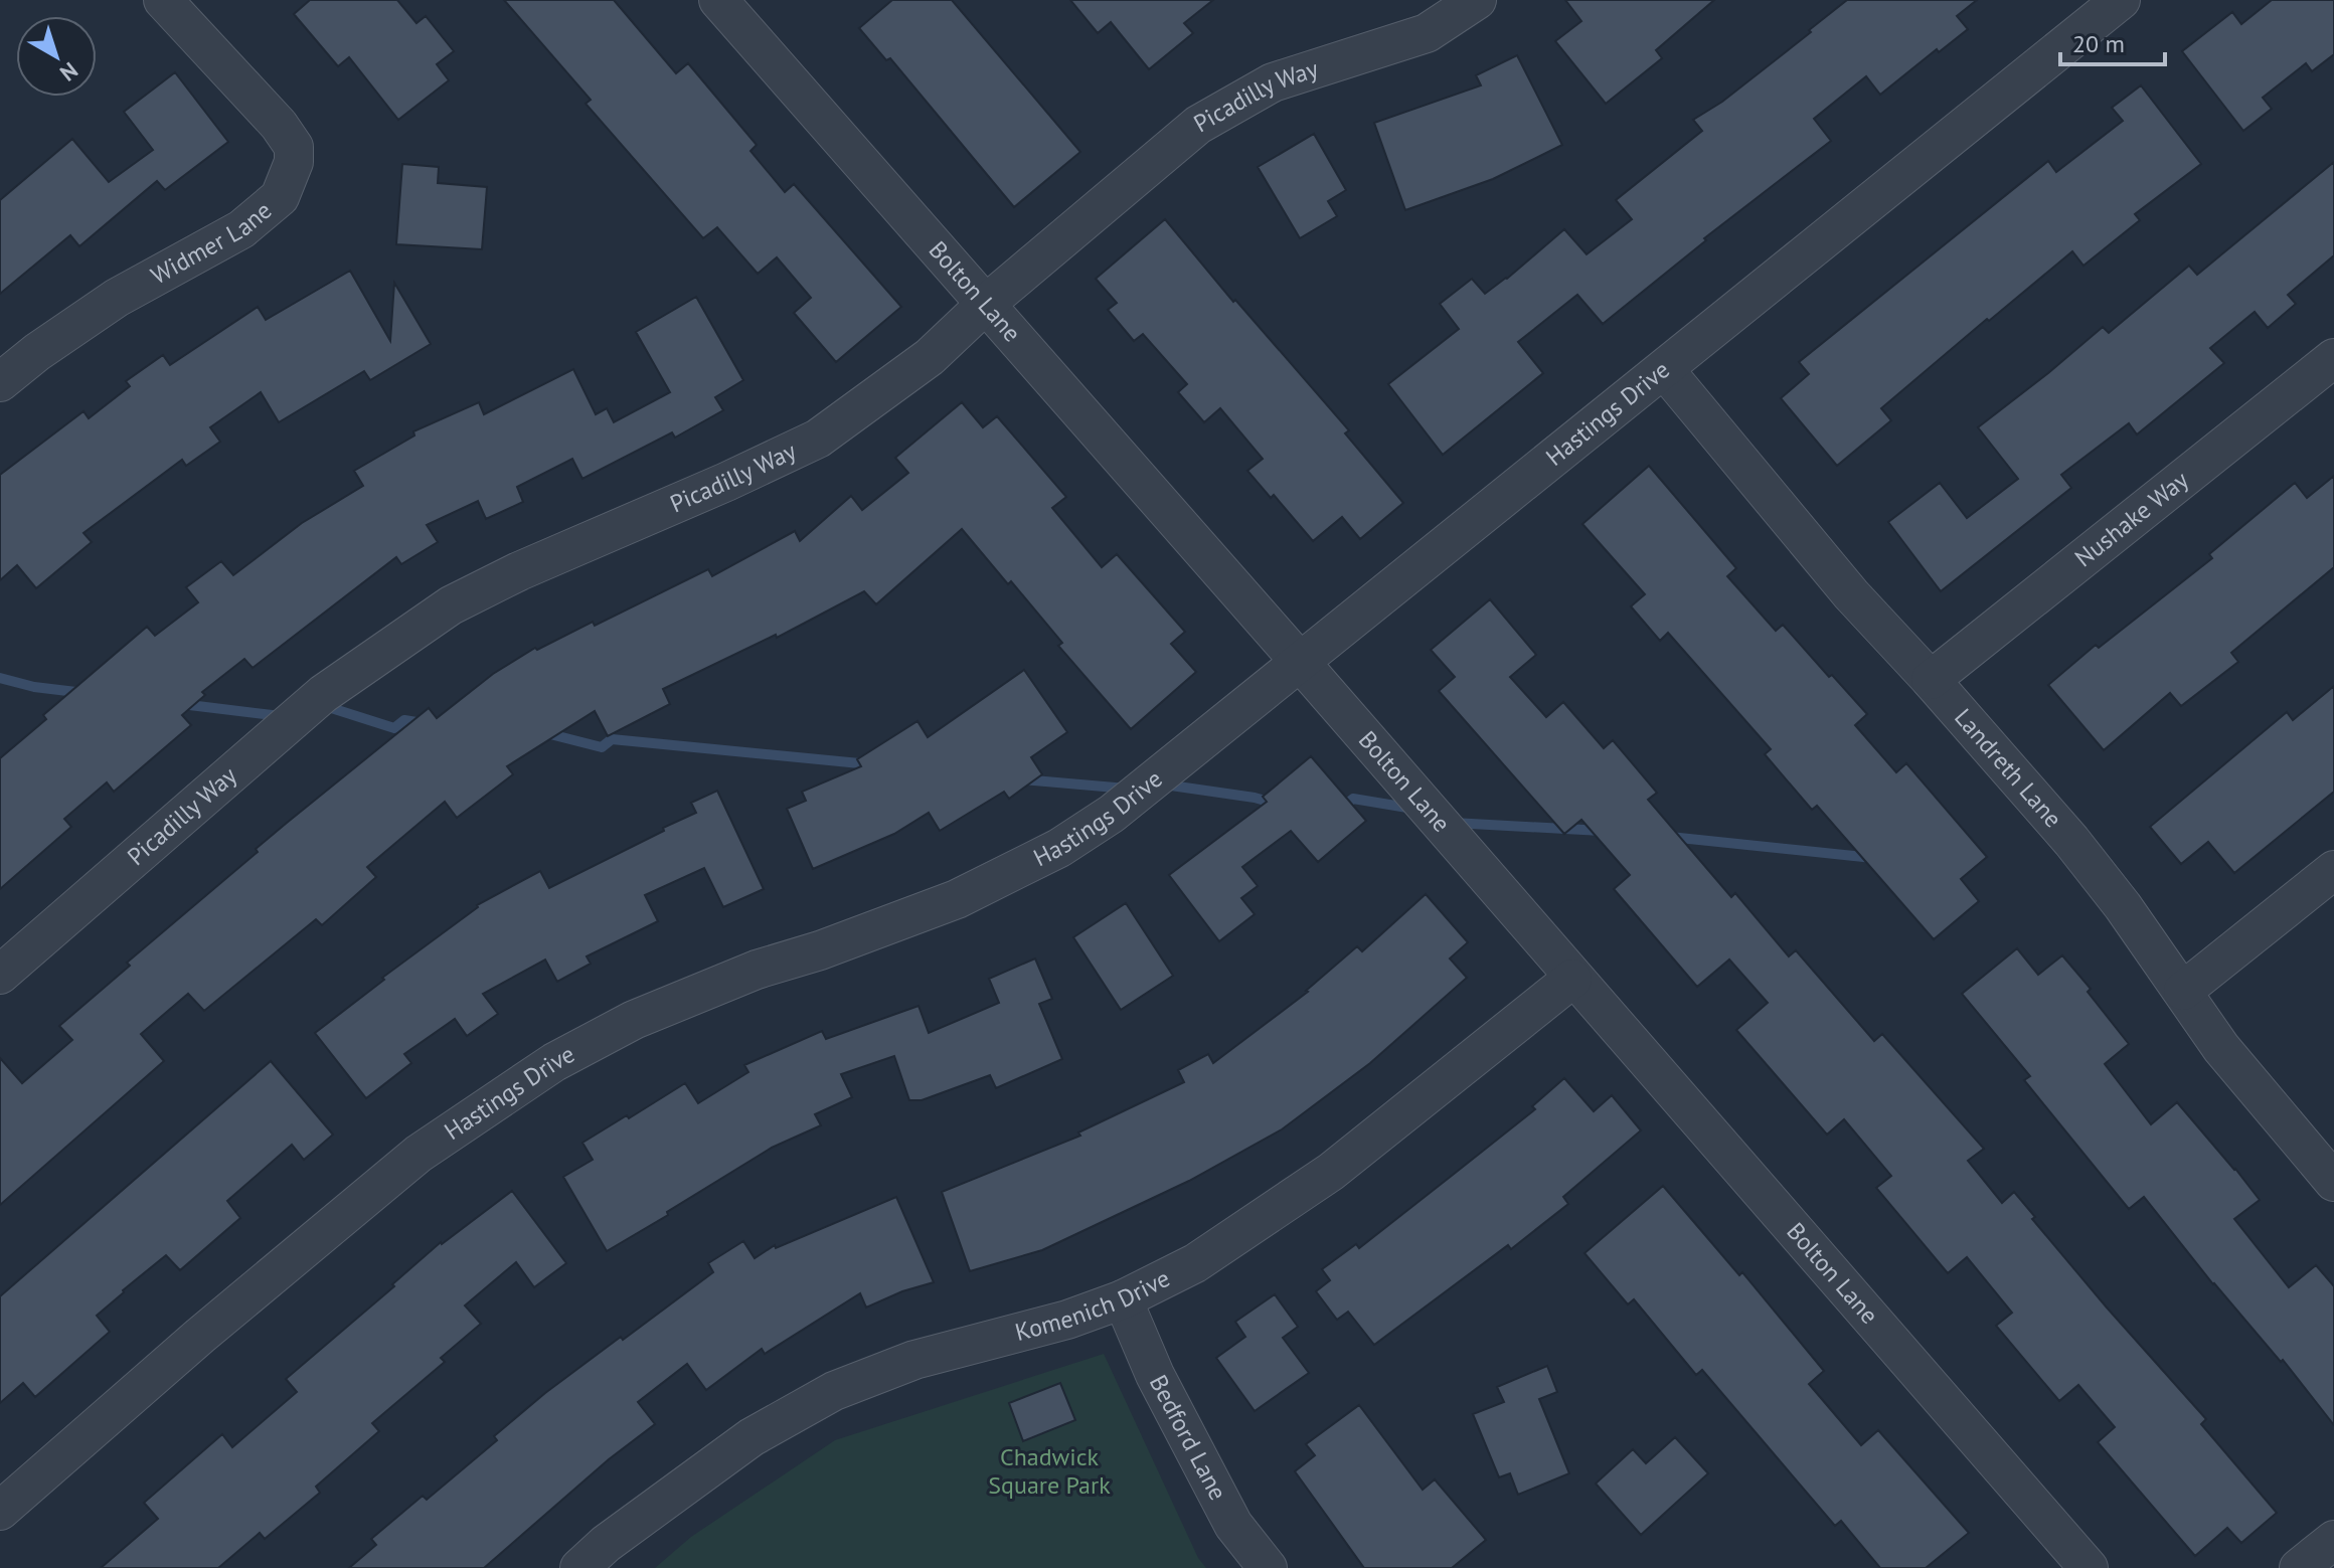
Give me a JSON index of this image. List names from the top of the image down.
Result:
{
  "streets": {
    "street": [
      "Picadilly Way",
      "Widmer Lane",
      "Bolton Lane",
      "Hastings Drive",
      "Nushake Way",
      "Landreth Lane",
      "Komenich Drive",
      "Bedford Lane"
    ]
  },
  "crossings": [
    ["Picadilly Way", "Bolton Lane"],
    ["Bolton Lane", "Hastings Drive"],
    ["Bolton Lane", "Komenich Drive"],
    ["Hastings Drive", "Landreth Lane"],
    ["Nushake Way", "Landreth Lane"],
    ["Komenich Drive", "Bedford Lane"]
  ],
  "parks": ["Chadwick Square Park"],
  "scale_bar": "20 m",
  "north": "bottom right"
}
